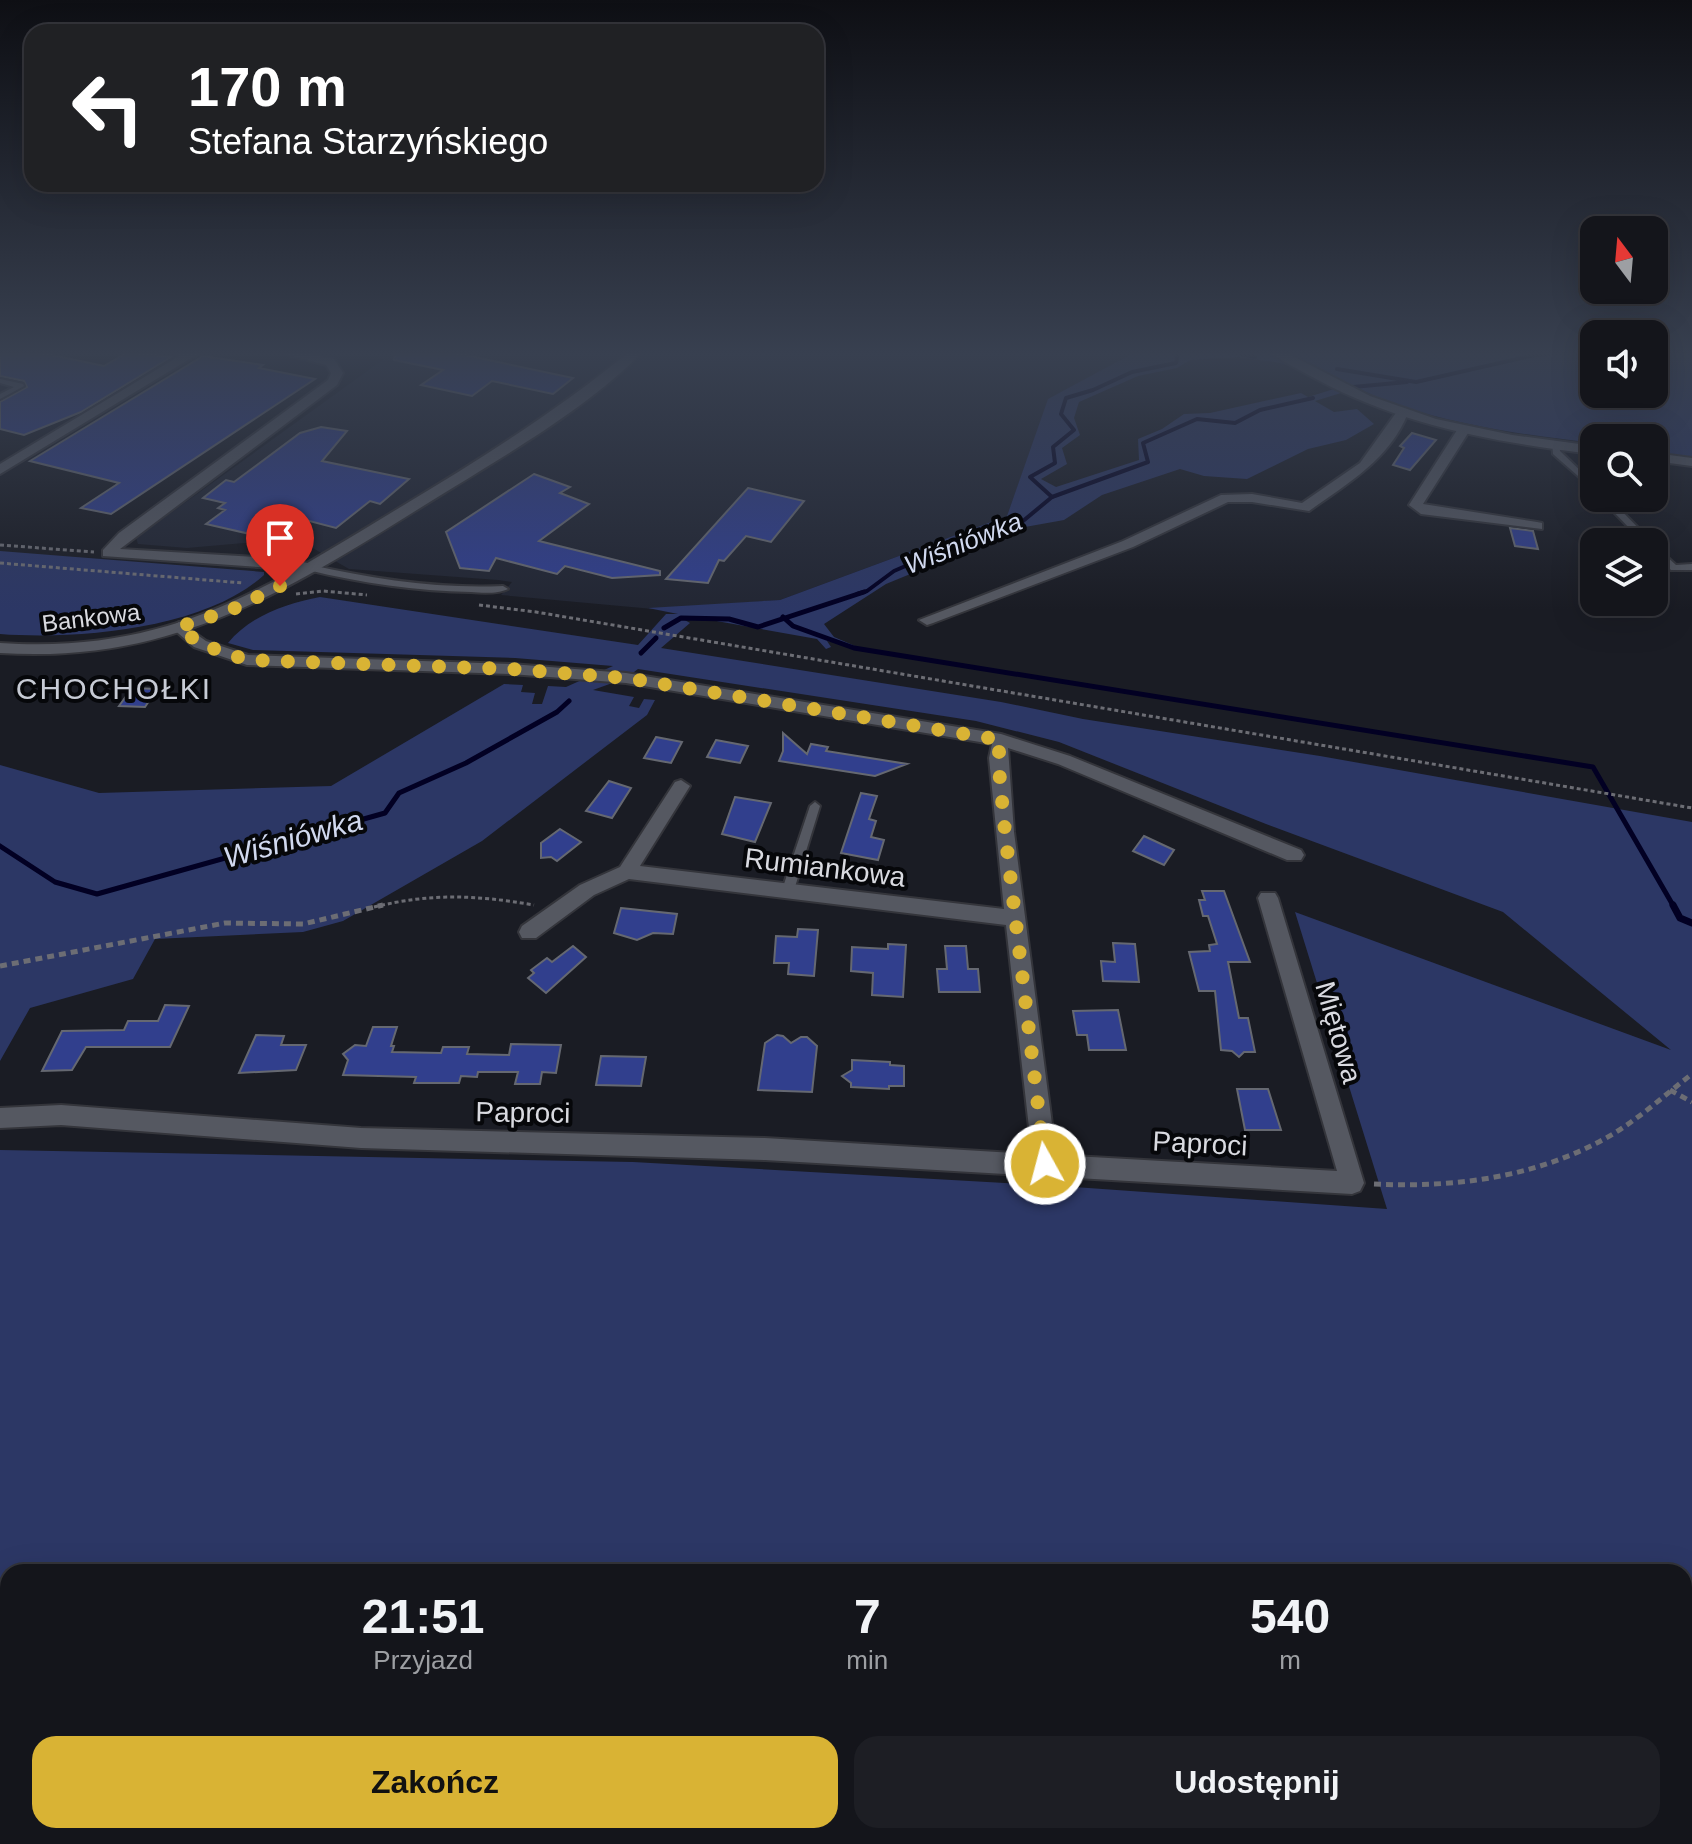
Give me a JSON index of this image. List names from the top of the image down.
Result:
{
  "streets": {
    "street": [
      "Bankowa",
      "Rumiankowa",
      "Miętowa",
      "Paproci"
    ]
  },
  "crossings": [
    ["Miętowa", "Paproci"]
  ],
  "districts": ["CHOCHOŁKI"],
  "water": ["Wiśniówka"],
  "north": "top",
  "page": {
    "turn": ["170 m", "Stefana Starzyńskiego"],
    "eta": [
      "21:51",
      "Przyjazd",
      "7",
      "min",
      "540",
      "m"
    ],
    "buttons": ["Zakończ", "Udostępnij"]
  }
}
